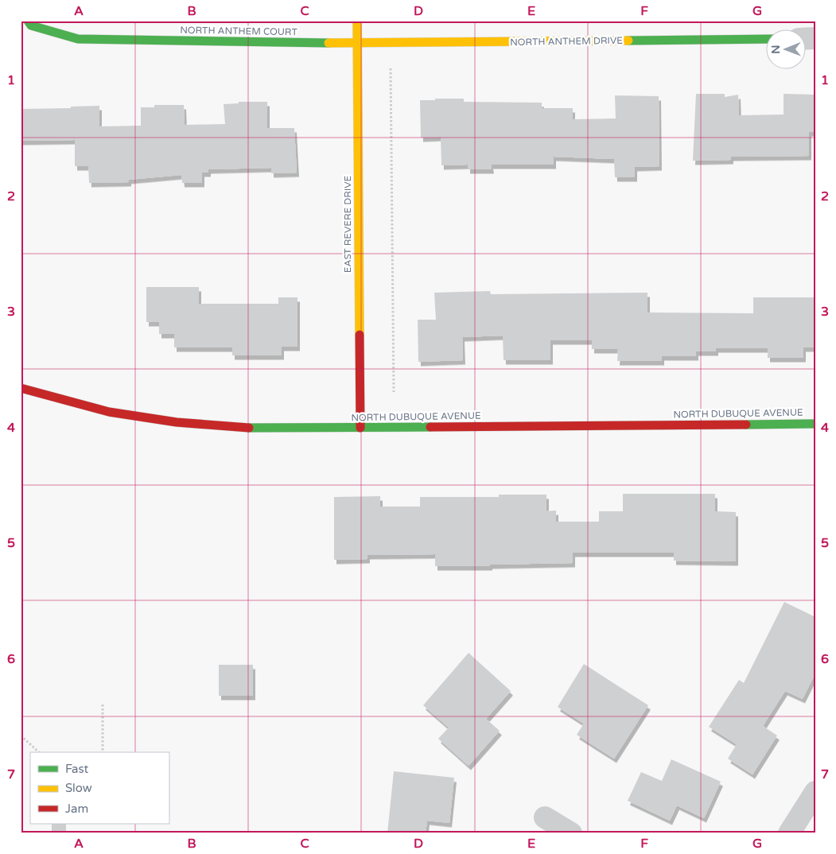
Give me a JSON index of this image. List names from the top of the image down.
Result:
{
  "streets": {
    "street": [
      "NORTH ANTHEM COURT",
      "NORTH ANTHEM DRIVE",
      "EAST REVERE DRIVE",
      "NORTH DUBUQUE AVENUE"
    ]
  },
  "crossings": [
    ["NORTH ANTHEM COURT", "NORTH ANTHEM DRIVE"],
    ["NORTH ANTHEM COURT", "EAST REVERE DRIVE"],
    ["NORTH ANTHEM DRIVE", "EAST REVERE DRIVE"],
    ["EAST REVERE DRIVE", "NORTH DUBUQUE AVENUE"]
  ],
  "legend": ["Fast", "Slow", "Jam"],
  "north": "left",
  "grid": {
    "columns": [
      "A",
      "B",
      "C",
      "D",
      "E",
      "F",
      "G"
    ],
    "rows": [
      "1",
      "2",
      "3",
      "4",
      "5",
      "6",
      "7"
    ]
  }
}
